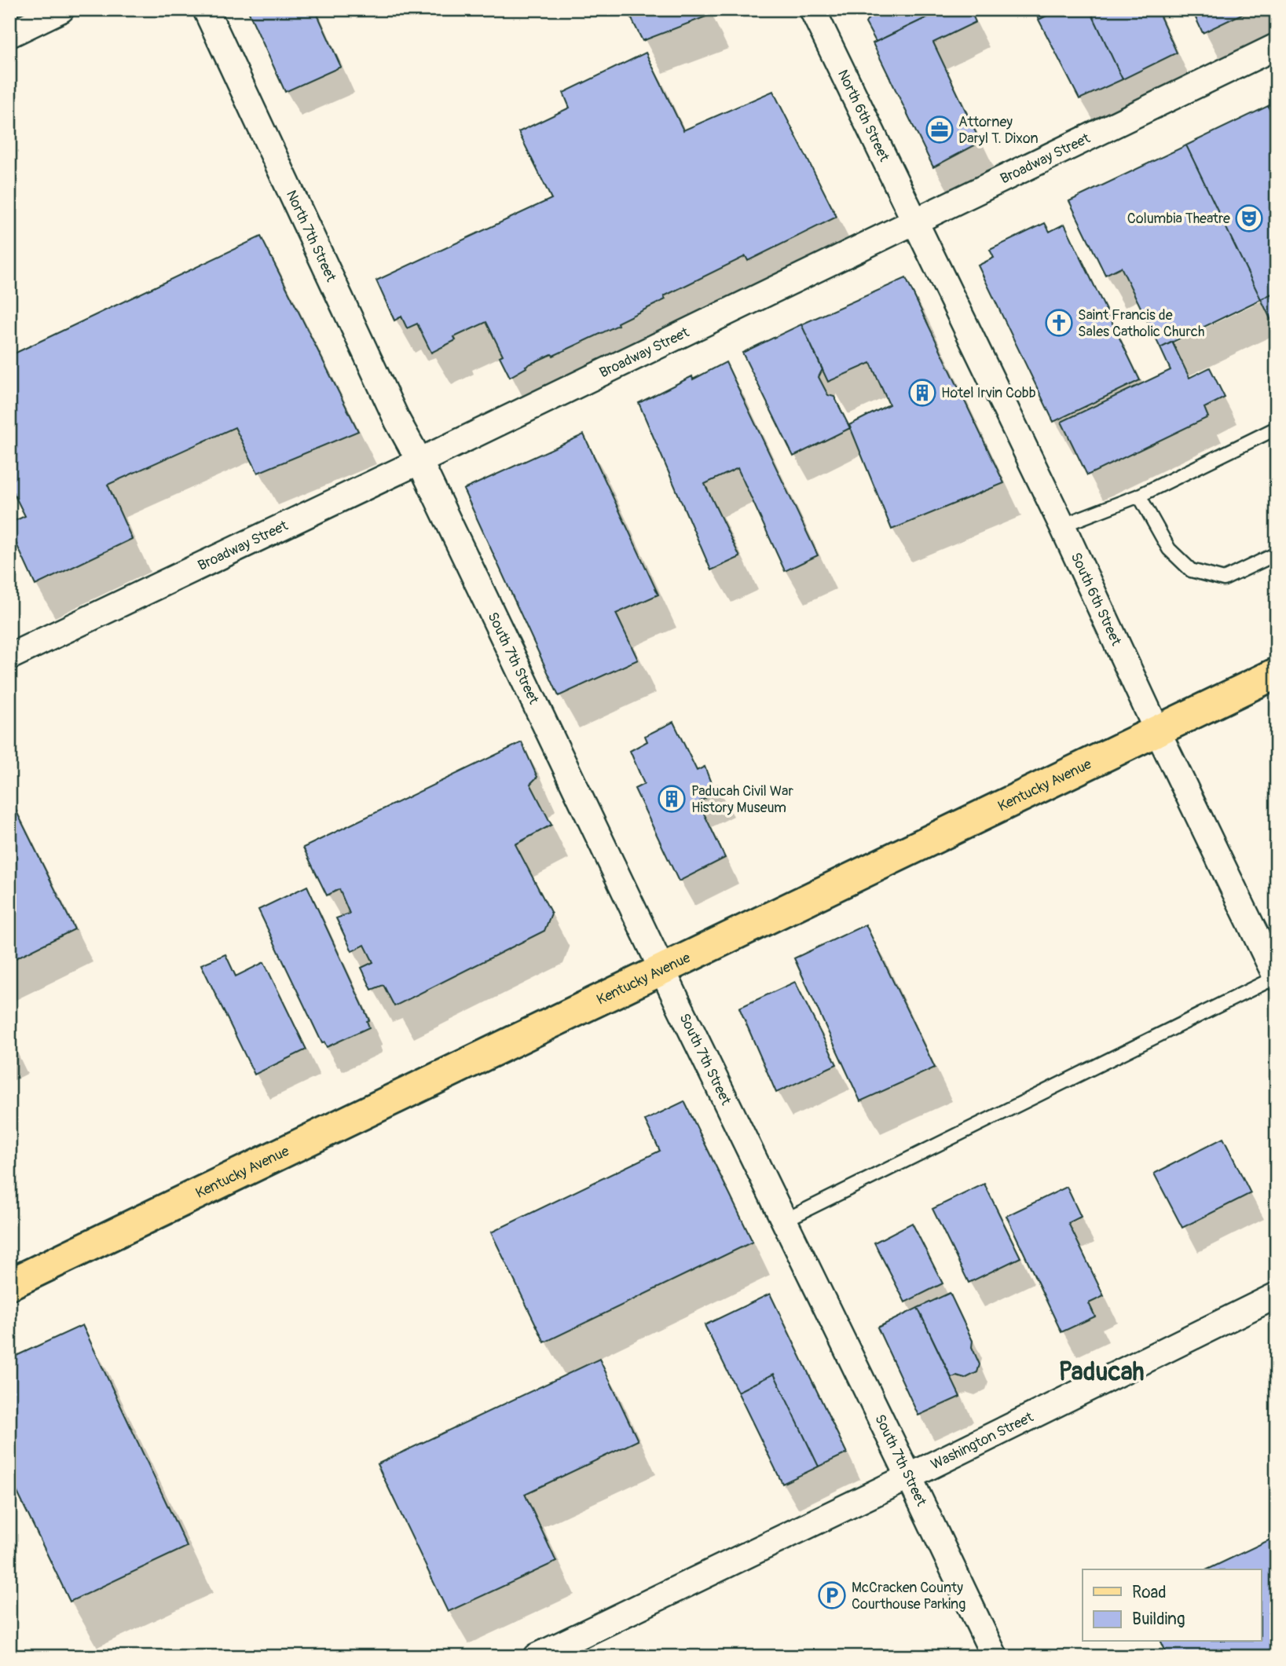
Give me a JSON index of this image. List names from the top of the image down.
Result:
{
  "streets": {
    "main road": ["Kentucky Avenue"],
    "street": [
      "North 6th Street",
      "Broadway Street",
      "North 7th Street",
      "South 6th Street",
      "South 7th Street",
      "Washington Street"
    ]
  },
  "crossings": [
    ["North 6th Street", "Broadway Street"],
    ["North 6th Street", "South 6th Street"],
    ["Broadway Street", "North 7th Street"],
    ["Broadway Street", "South 6th Street"],
    ["Broadway Street", "South 7th Street"],
    ["North 7th Street", "South 7th Street"],
    ["South 6th Street", "Kentucky Avenue"],
    ["South 7th Street", "Kentucky Avenue"],
    ["South 7th Street", "Washington Street"]
  ],
  "districts": ["Paducah"],
  "places": {
    "office": ["Attorney Daryl T. Dixon"],
    "theatre": ["Columbia Theatre"],
    "church": ["Saint Francis de Sales Catholic Church"],
    "building": ["Hotel Irvin Cobb", "Paducah Civil War History Museum"],
    "parking": ["McCracken County Courthouse Parking"]
  },
  "legend": ["Road", "Building"]
}
